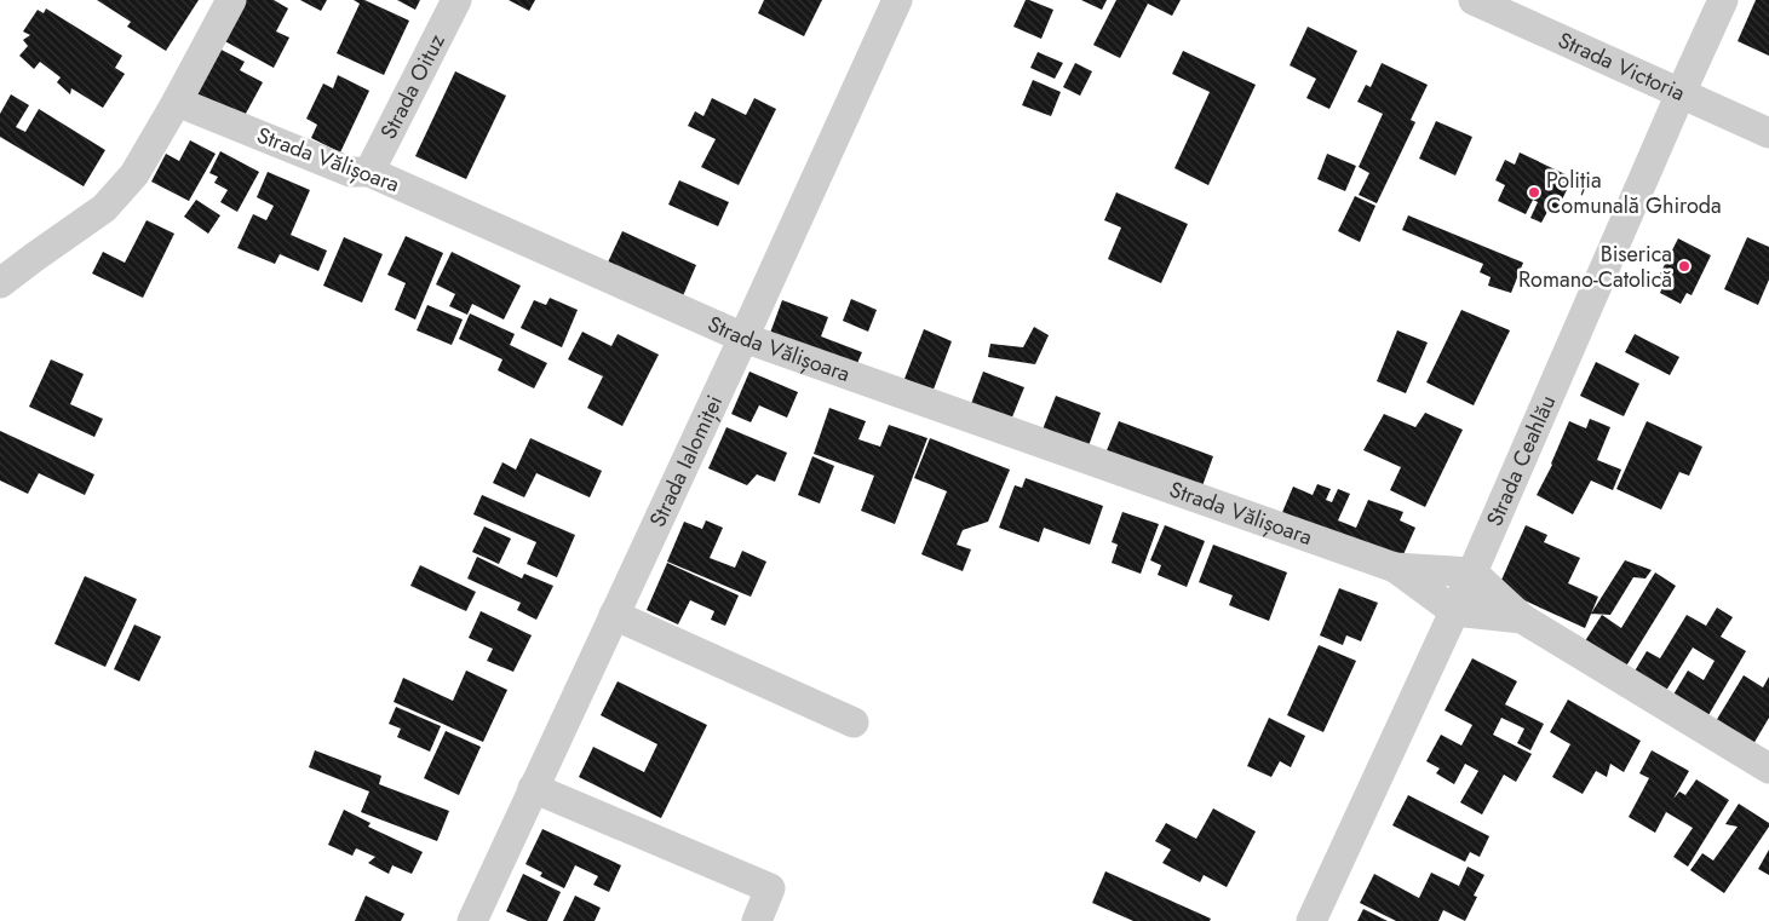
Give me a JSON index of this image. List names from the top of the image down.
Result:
{
  "streets": {
    "street": [
      "Strada Victoria",
      "Strada Oituz",
      "Strada Vălișoara",
      "Strada Ialomiței",
      "Strada Ceahlău"
    ]
  },
  "crossings": [
    ["Strada Victoria", "Strada Ceahlău"],
    ["Strada Oituz", "Strada Vălișoara"],
    ["Strada Vălișoara", "Strada Ialomiței"],
    ["Strada Vălișoara", "Strada Ceahlău"]
  ],
  "places": ["Poliția Comunală Ghiroda", "Biserica Romano-Catolică"]
}
